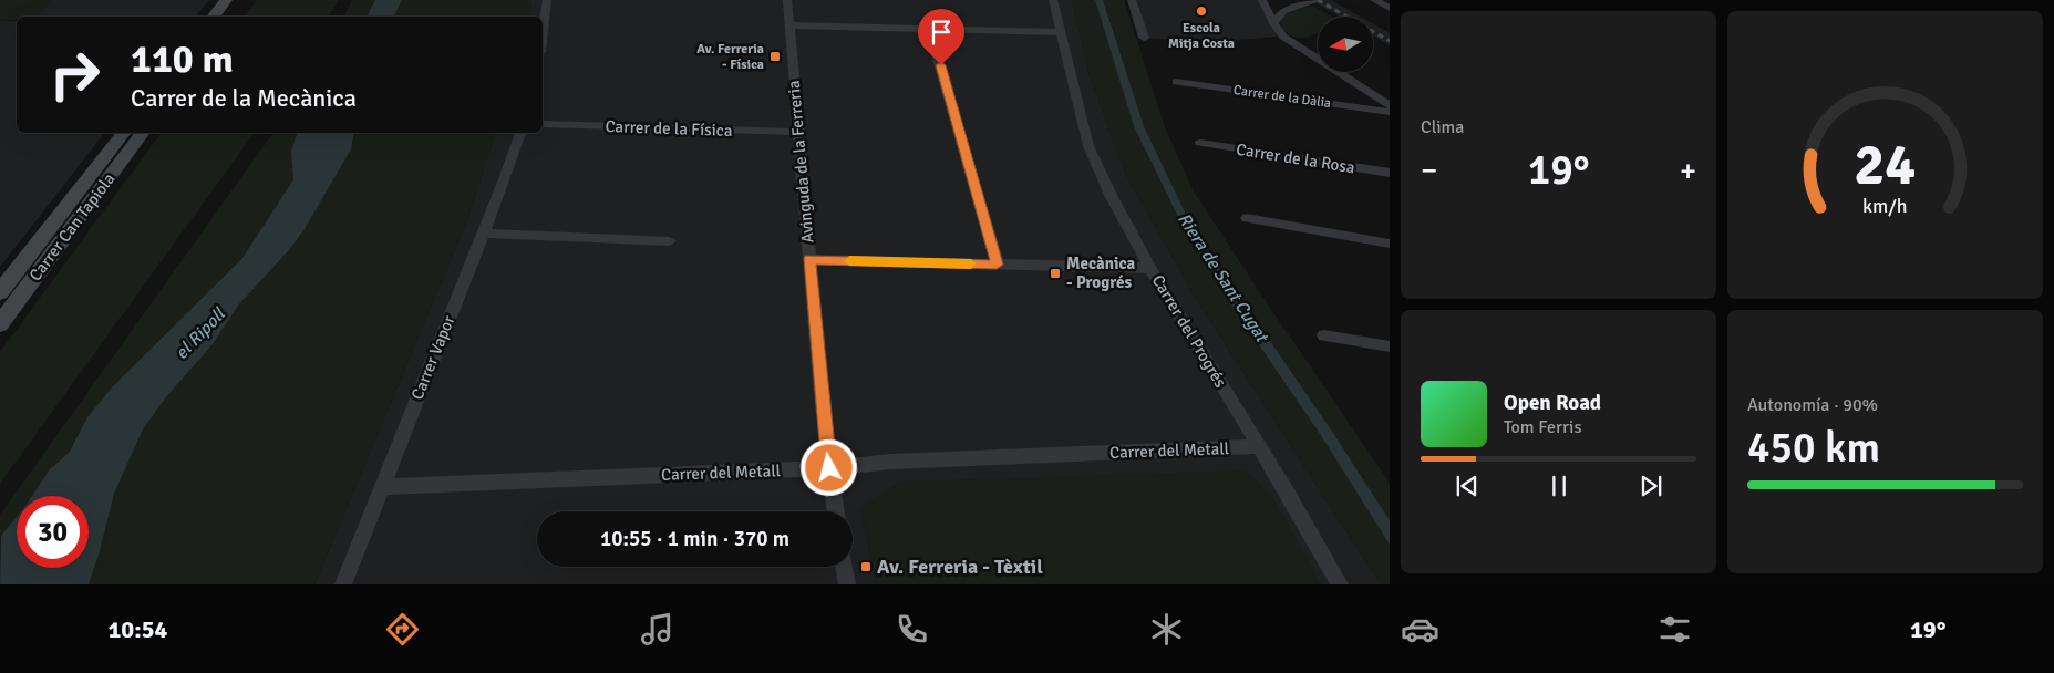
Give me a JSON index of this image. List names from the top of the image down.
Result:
{
  "streets": {
    "street": [
      "Carrer de la Dàlia",
      "Carrer de la Física",
      "Carrer de la Rosa",
      "Avinguda de la Ferreria",
      "Carrer Can Tapiola",
      "Carrer del Progrés",
      "Carrer Vapor",
      "Carrer del Metall"
    ]
  },
  "crossings": [
    ["Carrer de la Física", "Avinguda de la Ferreria"],
    ["Avinguda de la Ferreria", "Carrer del Metall"],
    ["Carrer del Progrés", "Carrer del Metall"],
    ["Carrer Vapor", "Carrer del Metall"]
  ],
  "water": ["Riera de Sant Cugat", "el Ripoll"],
  "places": {
    "other": ["Escola Mitja Costa"],
    "transit": ["Av. Ferreria - Física", "Mecànica - Progrés", "Av. Ferreria - Tèxtil"]
  },
  "north": "left",
  "page": {
    "tile": [
      "Clima",
      ["Autonomía · 90%", "450 km"]
    ],
    "turn": ["110 m", "Carrer de la Mecànica"],
    "heat": ["−", "19°", "+"],
    "song": ["Open Road", "Tom Ferris"],
    "limit": "30",
    "trip": "10:55 · 1 min · 370 m",
    "tabs": ["10:54", "19°"],
    "gauge": ["24", "km/h"]
  }
}
